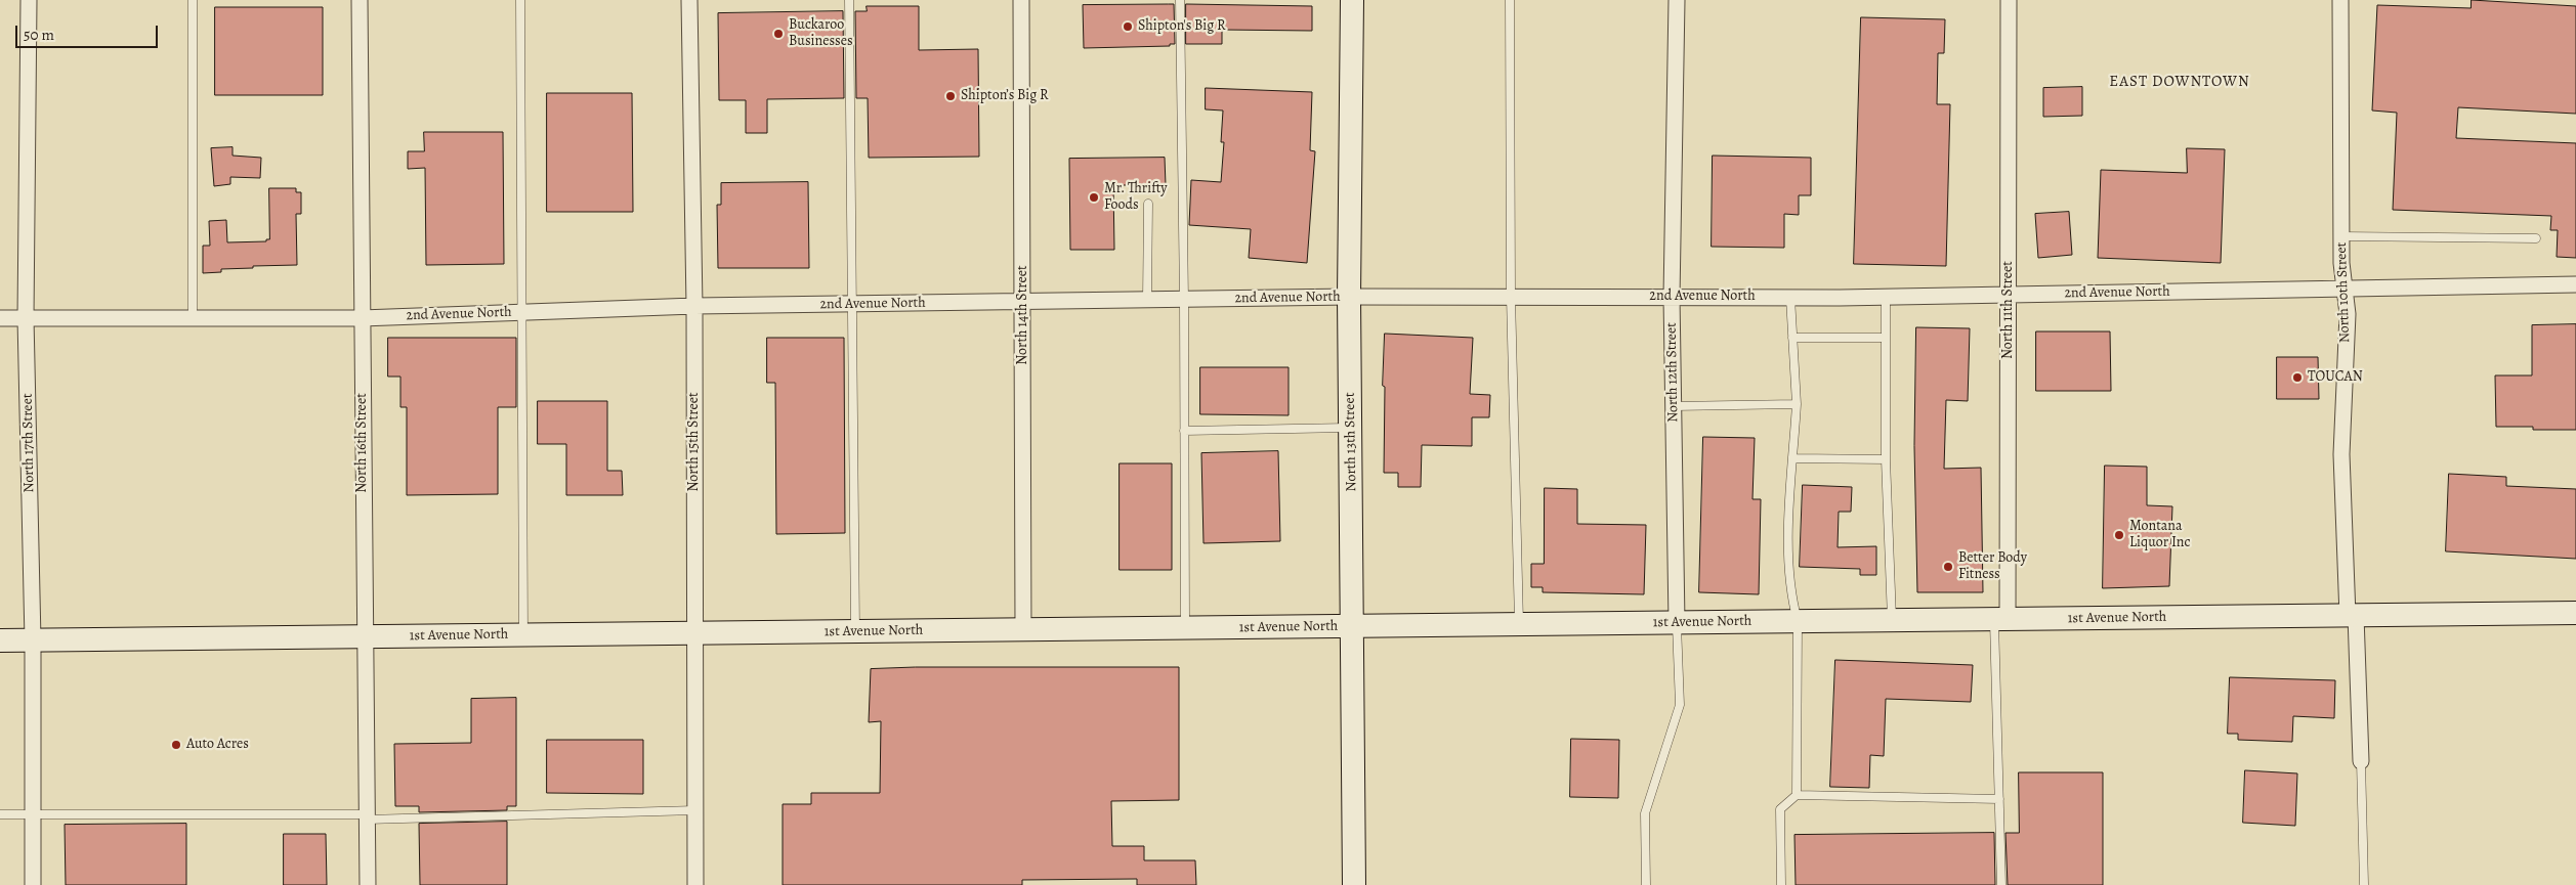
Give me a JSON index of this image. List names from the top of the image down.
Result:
{
  "streets": {
    "main road": ["North 13th Street", "1st Avenue North"],
    "street": [
      "2nd Avenue North",
      "North 10th Street",
      "North 11th Street",
      "North 14th Street",
      "North 12th Street",
      "North 15th Street",
      "North 17th Street",
      "North 16th Street"
    ]
  },
  "crossings": [
    ["2nd Avenue North", "North 10th Street"],
    ["2nd Avenue North", "North 11th Street"],
    ["2nd Avenue North", "North 14th Street"],
    ["2nd Avenue North", "North 12th Street"],
    ["2nd Avenue North", "North 15th Street"],
    ["2nd Avenue North", "North 13th Street"],
    ["2nd Avenue North", "North 17th Street"],
    ["2nd Avenue North", "North 16th Street"],
    ["North 10th Street", "1st Avenue North"],
    ["North 11th Street", "1st Avenue North"],
    ["North 14th Street", "1st Avenue North"],
    ["North 12th Street", "1st Avenue North"],
    ["North 15th Street", "1st Avenue North"],
    ["North 13th Street", "1st Avenue North"],
    ["North 17th Street", "1st Avenue North"],
    ["North 16th Street", "1st Avenue North"]
  ],
  "districts": ["EAST DOWNTOWN"],
  "places": [
    "Shipton's Big R",
    "Buckaroo Businesses",
    "Shipton’s Big R",
    "Mr. Thrifty Foods",
    "TOUCAN",
    "Montana Liquor Inc",
    "Better Body Fitness",
    "Auto Acres"
  ],
  "scale_bar": "50 m"
}
